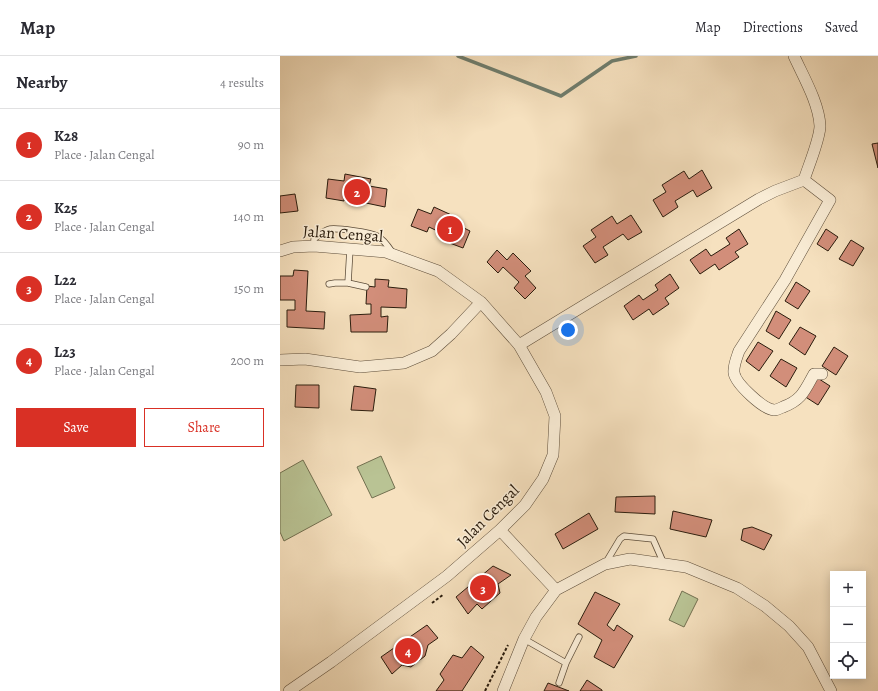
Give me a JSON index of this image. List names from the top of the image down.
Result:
{
  "streets": {
    "street": ["Jalan Cengal"]
  },
  "page": {
    "header": "Map",
    "nav": ["Map", "Directions", "Saved"],
    "heading": ["Nearby", "4 results"],
    "list": [
      {
        "mark": "1",
        "name": "K28",
        "note": "Place · Jalan Cengal",
        "value": "90 m"
      },
      {
        "mark": "2",
        "name": "K25",
        "note": "Place · Jalan Cengal",
        "value": "140 m"
      },
      {
        "mark": "3",
        "name": "L22",
        "note": "Place · Jalan Cengal",
        "value": "150 m"
      },
      {
        "mark": "4",
        "name": "L23",
        "note": "Place · Jalan Cengal",
        "value": "200 m"
      }
    ],
    "pins": [
      "2",
      "1",
      "3",
      "4"
    ],
    "buttons": ["Save", "Share"],
    "map_buttons": ["+", "−"]
  }
}
